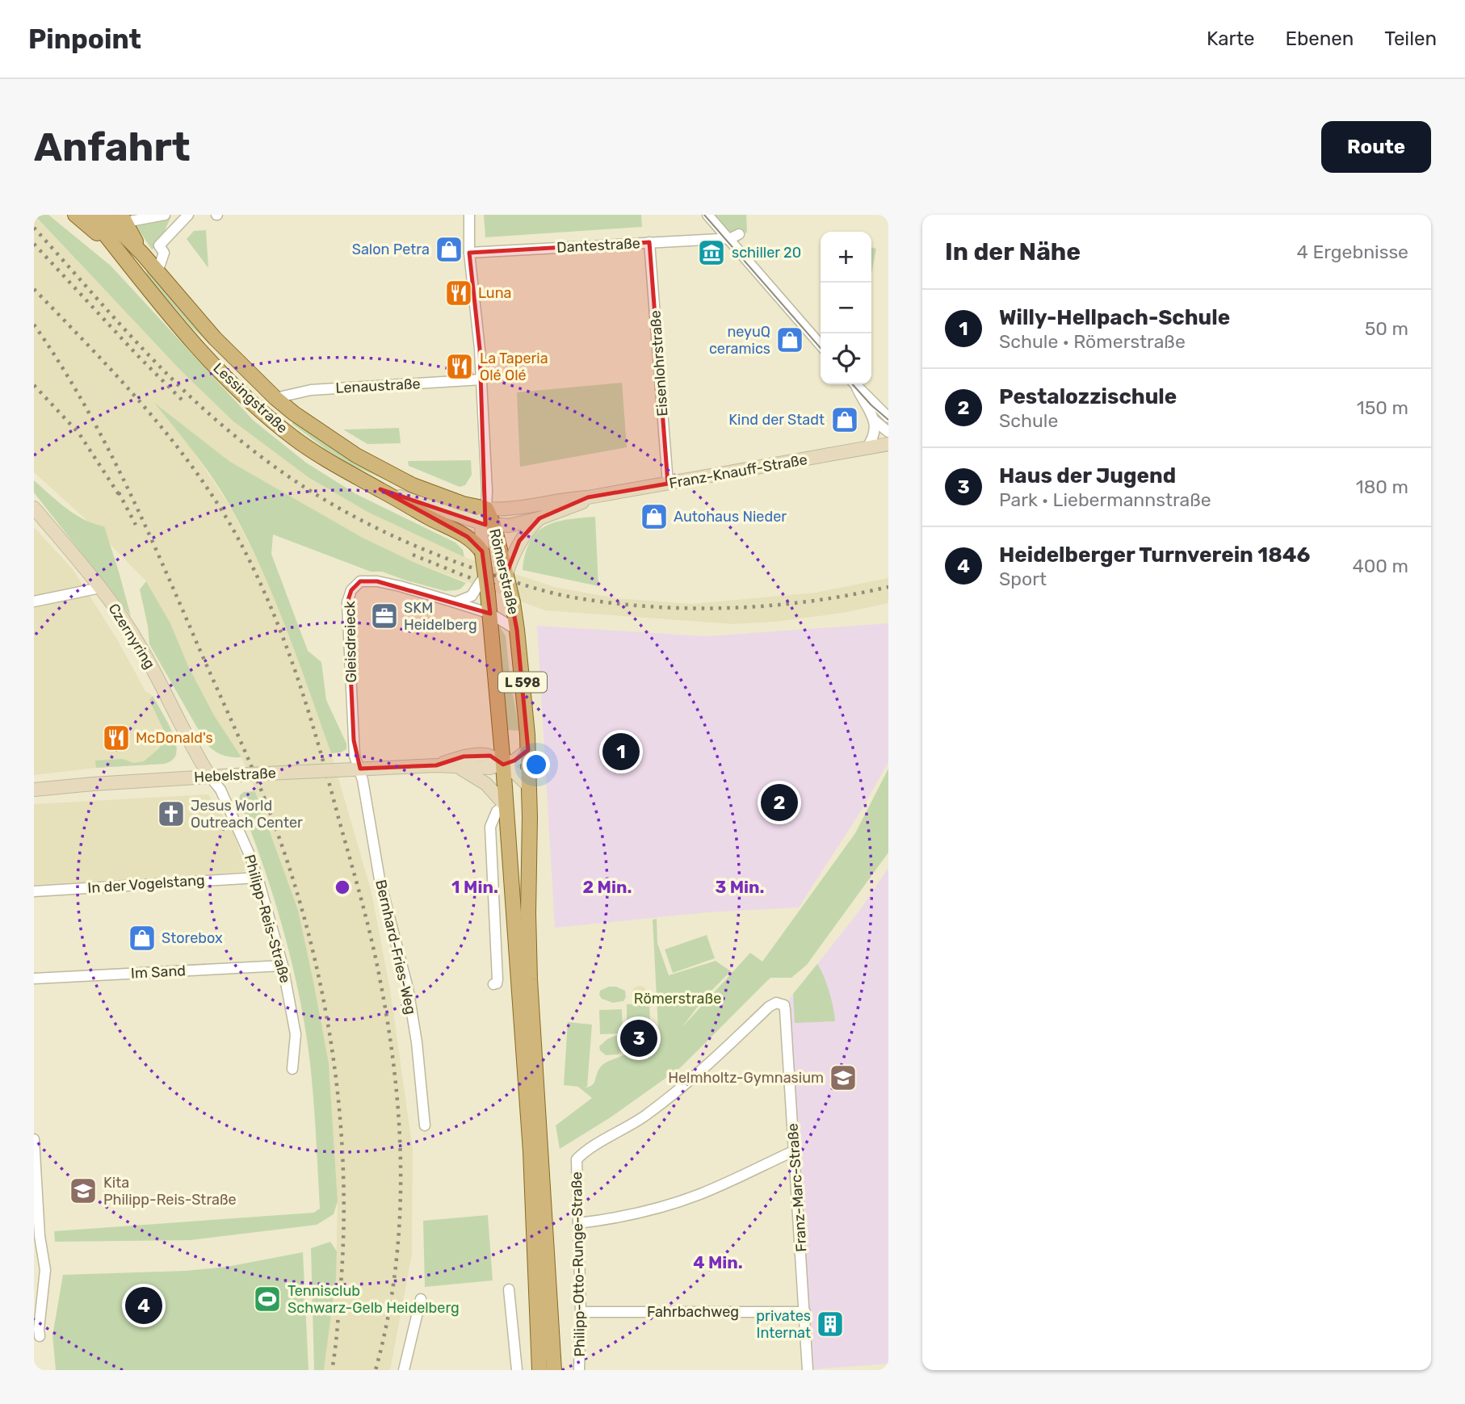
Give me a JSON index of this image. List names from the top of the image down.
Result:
{
  "streets": {
    "main road": [
      "Lessingstraße",
      "Franz-Knauff-Straße",
      "Römerstraße",
      "Czernyring",
      "L 598",
      "Hebelstraße"
    ],
    "street": [
      "Dantestraße",
      "Eisenlohrstraße",
      "Lenaustraße",
      "Gleisdreieck",
      "In der Vogelstang",
      "Philipp-Reis-Straße",
      "Bernhard-Fries-Weg",
      "Im Sand",
      "Franz-Marc-Straße",
      "Philipp-Otto-Runge-Straße",
      "Fahrbachweg"
    ]
  },
  "crossings": [
    ["Dantestraße", "Eisenlohrstraße"],
    ["Dantestraße", "Römerstraße"],
    ["Eisenlohrstraße", "Franz-Knauff-Straße"],
    ["Lenaustraße", "Lessingstraße"],
    ["Lenaustraße", "Römerstraße"],
    ["Lessingstraße", "Franz-Knauff-Straße"],
    ["Lessingstraße", "Römerstraße"],
    ["Franz-Knauff-Straße", "Römerstraße"],
    ["Römerstraße", "Gleisdreieck"],
    ["Römerstraße", "Hebelstraße"],
    ["Czernyring", "Hebelstraße"],
    ["Czernyring", "Philipp-Reis-Straße"],
    ["Gleisdreieck", "Hebelstraße"],
    ["Gleisdreieck", "Bernhard-Fries-Weg"],
    ["Hebelstraße", "Philipp-Reis-Straße"],
    ["Hebelstraße", "Bernhard-Fries-Weg"],
    ["In der Vogelstang", "Philipp-Reis-Straße"],
    ["Philipp-Reis-Straße", "Im Sand"],
    ["Franz-Marc-Straße", "Philipp-Otto-Runge-Straße"],
    ["Franz-Marc-Straße", "Fahrbachweg"],
    ["Philipp-Otto-Runge-Straße", "Fahrbachweg"]
  ],
  "parks": ["Römerstraße"],
  "places": {
    "shop": [
      "Salon Petra",
      "neyuQ ceramics",
      "Kind der Stadt",
      "Autohaus Nieder",
      "Storebox"
    ],
    "museum": ["schiller 20"],
    "restaurant": ["Luna", "La Taperia Olé Olé", "McDonald's"],
    "office": ["SKM Heidelberg"],
    "church": ["Jesus World Outreach Center"],
    "school or university": ["Helmholtz-Gymnasium", "Kita Philipp-Reis-Straße"],
    "sports": ["Tennisclub Schwarz-Gelb Heidelberg"],
    "building": ["privates Internat"]
  },
  "page": {
    "header": "Pinpoint",
    "nav": ["Karte", "Ebenen", "Teilen"],
    "buttons": "Route",
    "title": "Anfahrt",
    "heading": ["In der Nähe", "4 Ergebnisse"],
    "map_buttons": ["+", "−"],
    "list": [
      {
        "mark": "1",
        "name": "Willy-Hellpach-Schule",
        "note": "Schule · Römerstraße",
        "value": "50 m"
      },
      {
        "mark": "2",
        "name": "Pestalozzischule",
        "note": "Schule",
        "value": "150 m"
      },
      {
        "mark": "3",
        "name": "Haus der Jugend",
        "note": "Park · Liebermannstraße",
        "value": "180 m"
      },
      {
        "mark": "4",
        "name": "Heidelberger Turnverein 1846",
        "note": "Sport",
        "value": "400 m"
      }
    ],
    "pins": [
      "1",
      "2",
      "3",
      "4"
    ]
  },
  "rings": [
    "1 Min.",
    "2 Min.",
    "3 Min.",
    "4 Min."
  ]
}
